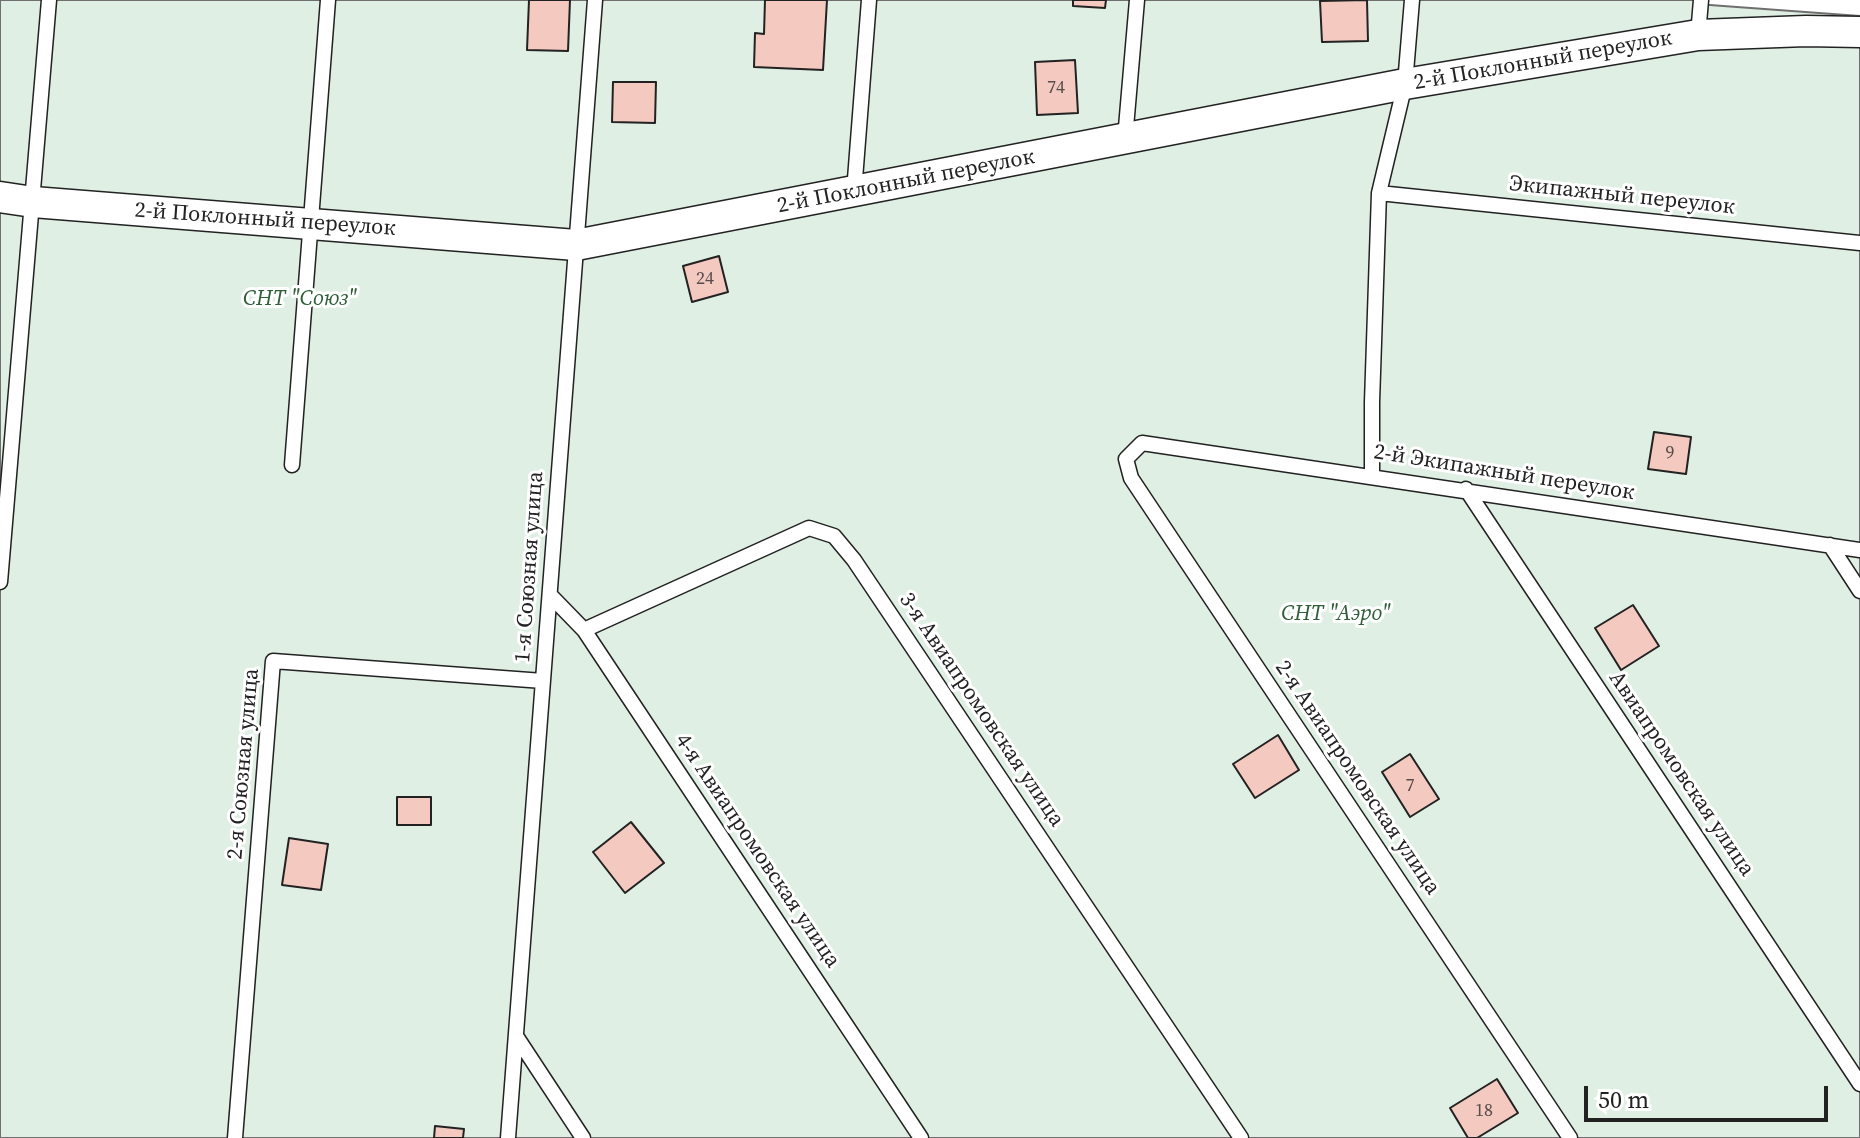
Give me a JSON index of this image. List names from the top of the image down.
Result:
{
  "streets": {
    "street": ["2-й Поклонный переулок"],
    "lane": [
      "Экипажный переулок",
      "2-й Экипажный переулок",
      "1-я Союзная улица",
      "3-я Авиапромовская улица",
      "2-я Союзная улица",
      "Авиапромовская улица",
      "2-я Авиапромовская улица",
      "4-я Авиапромовская улица"
    ]
  },
  "crossings": [
    ["2-й Поклонный переулок", "1-я Союзная улица"],
    ["2-й Экипажный переулок", "Авиапромовская улица"],
    ["2-й Экипажный переулок", "2-я Авиапромовская улица"],
    ["1-я Союзная улица", "2-я Союзная улица"],
    ["1-я Союзная улица", "4-я Авиапромовская улица"],
    ["3-я Авиапромовская улица", "4-я Авиапромовская улица"]
  ],
  "parks": ["СНТ \"Союз\"", "СНТ \"Аэро\""],
  "house_numbers": [
    "74",
    "24",
    "9",
    "7",
    "18"
  ],
  "scale_bar": "50 m"
}
